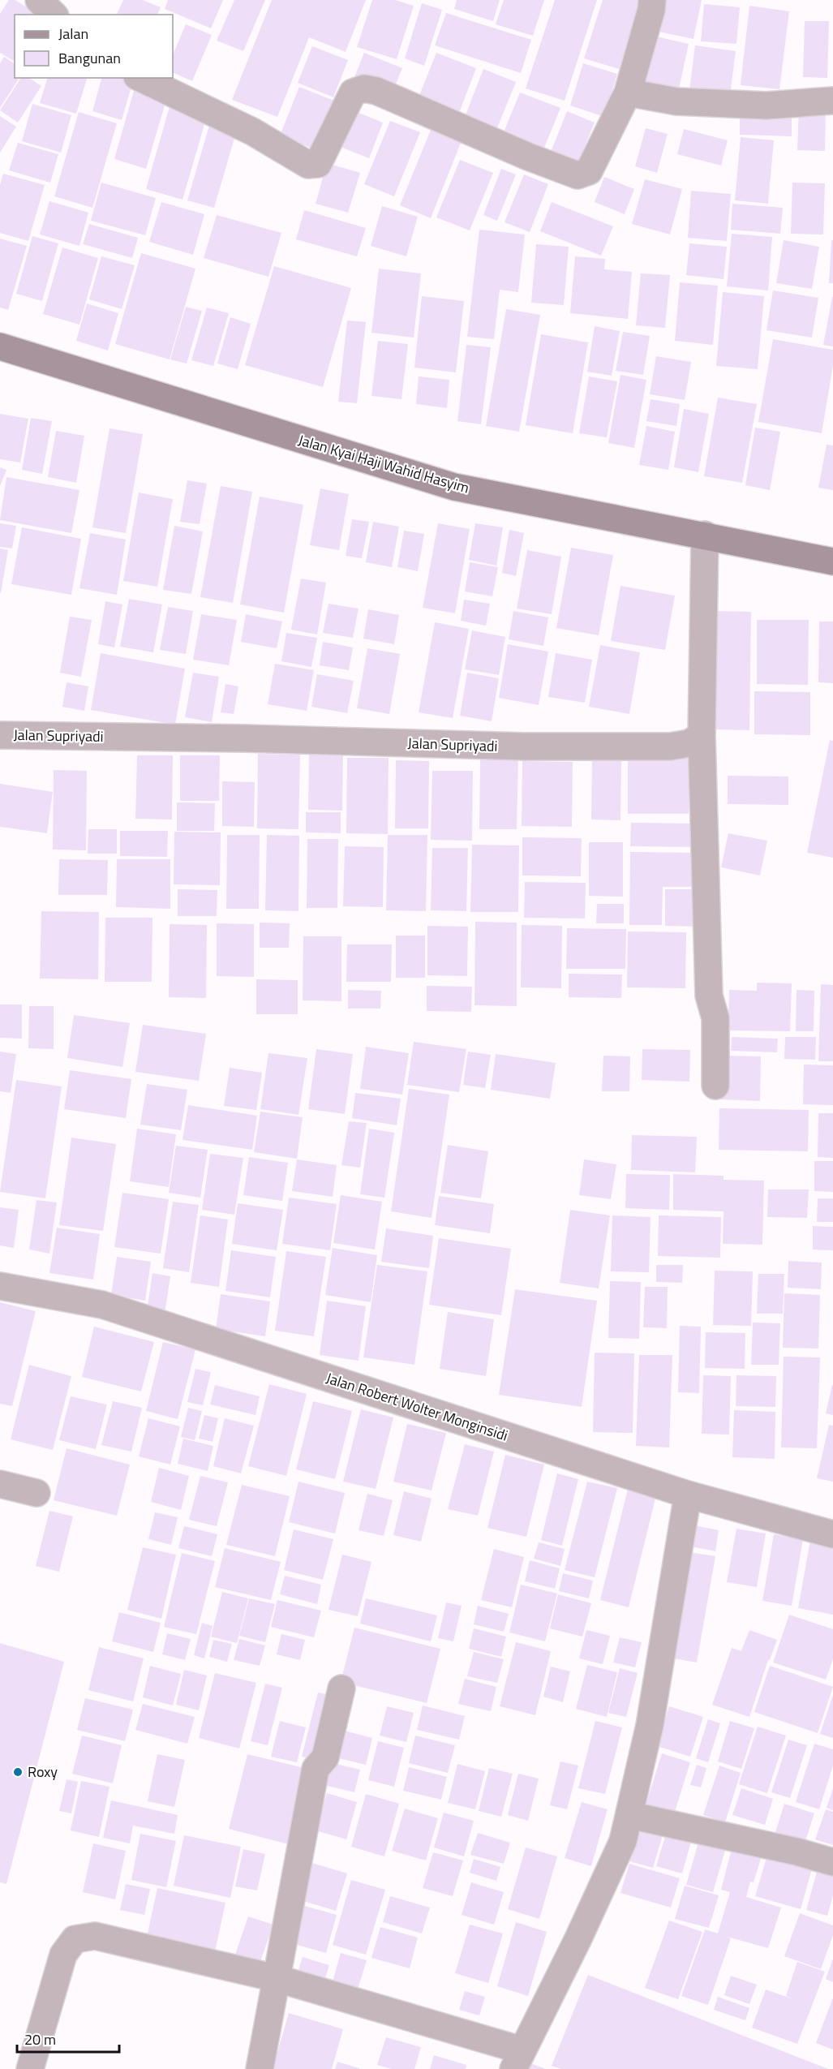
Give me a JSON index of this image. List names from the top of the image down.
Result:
{
  "streets": {
    "main road": ["Jalan Kyai Haji Wahid Hasyim"],
    "street": ["Jalan Supriyadi", "Jalan Robert Wolter Monginsidi"]
  },
  "places": ["Roxy"],
  "legend": ["Jalan", "Bangunan"],
  "scale_bar": "20 m"
}
